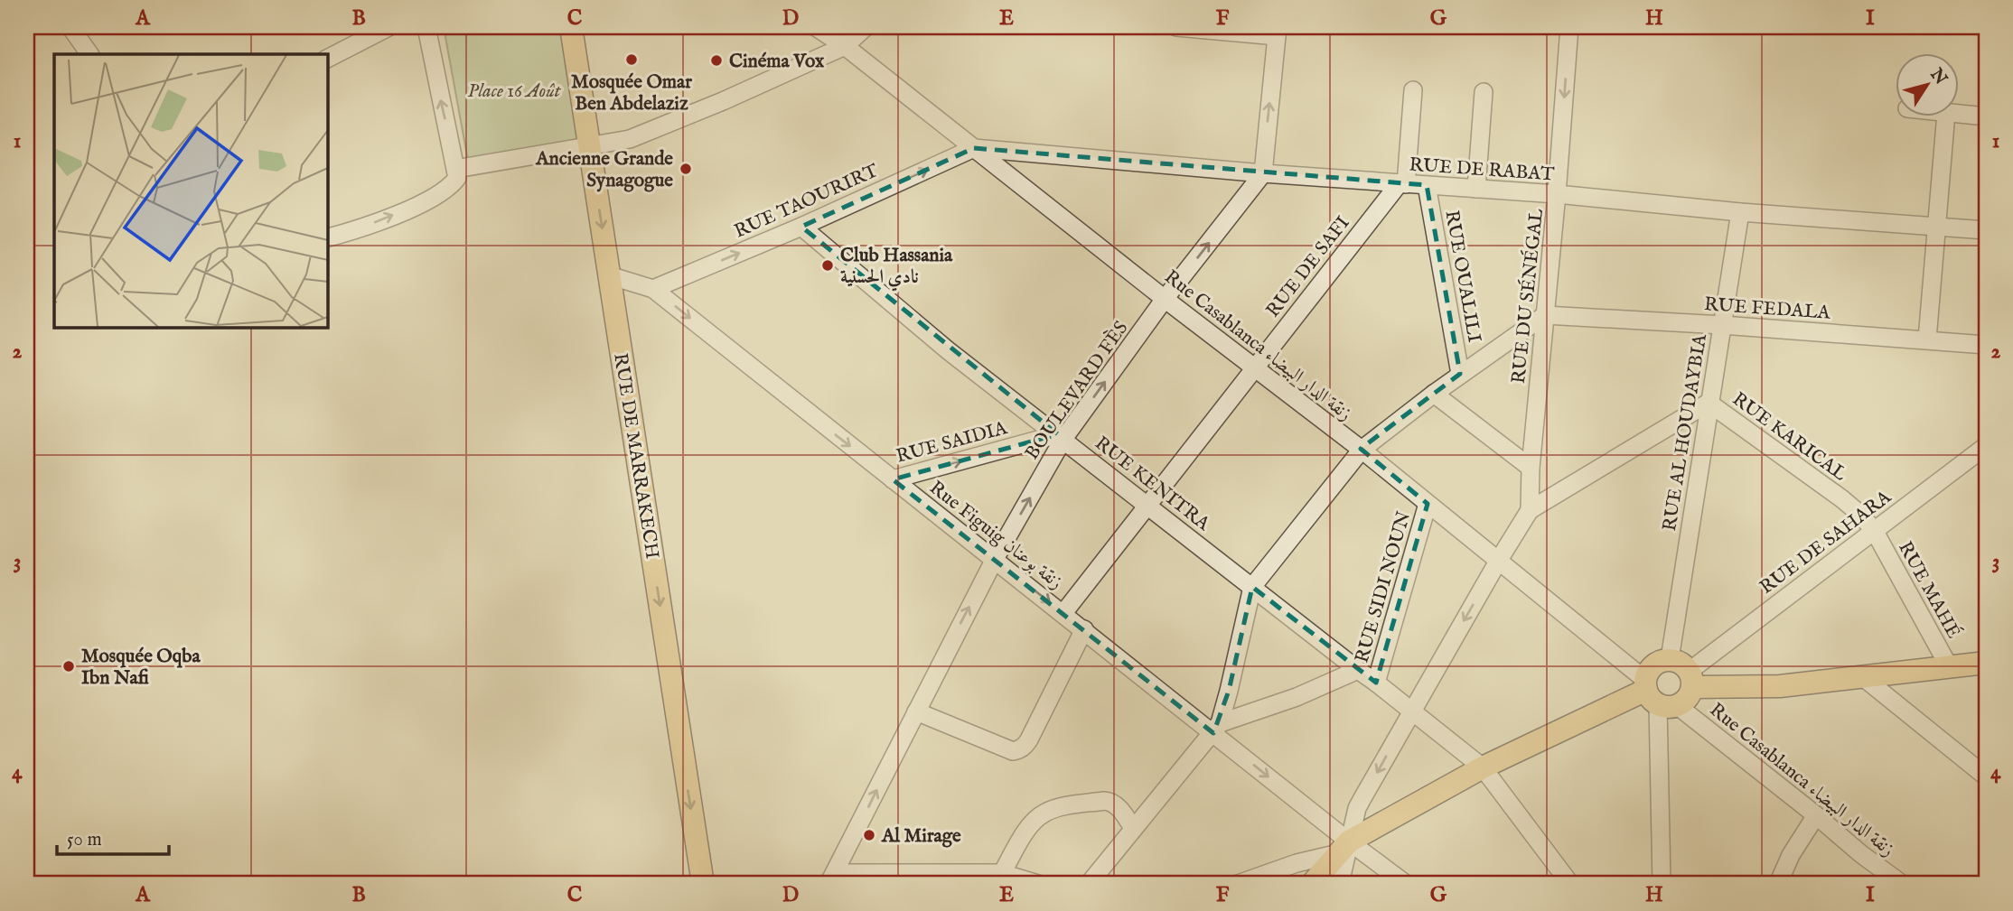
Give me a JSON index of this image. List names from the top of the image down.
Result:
{
  "streets": {
    "main road": ["RUE DE MARRAKECH"],
    "street": [
      "RUE DE RABAT",
      "RUE TAOURIRT",
      "RUE DE SAFI",
      "RUE OUALILI",
      "RUE DU SÉNÉGAL",
      "RUE FEDALA",
      "Rue Casablanca زنقة الدار البيضاء",
      "BOULEVARD FÈS",
      "RUE AL HOUDAYBIA",
      "RUE KARICAL",
      "RUE SAIDIA",
      "RUE KENITRA",
      "Rue Figuig زنقة بوعنان",
      "RUE DE SAHARA",
      "RUE SIDI NOUN",
      "RUE MAHÉ"
    ]
  },
  "crossings": [
    ["RUE DE RABAT", "RUE TAOURIRT"],
    ["RUE DE RABAT", "RUE DE SAFI"],
    ["RUE DE RABAT", "RUE OUALILI"],
    ["RUE DE RABAT", "RUE DU SÉNÉGAL"],
    ["RUE DE RABAT", "Rue Casablanca زنقة الدار البيضاء"],
    ["RUE DE RABAT", "BOULEVARD FÈS"],
    ["RUE DE RABAT", "RUE AL HOUDAYBIA"],
    ["RUE TAOURIRT", "Rue Casablanca زنقة الدار البيضاء"],
    ["RUE TAOURIRT", "RUE KENITRA"],
    ["RUE TAOURIRT", "Rue Figuig زنقة بوعنان"],
    ["RUE DE SAFI", "Rue Casablanca زنقة الدار البيضاء"],
    ["RUE DE SAFI", "RUE KENITRA"],
    ["RUE DE SAFI", "Rue Figuig زنقة بوعنان"],
    ["RUE DU SÉNÉGAL", "RUE FEDALA"],
    ["RUE FEDALA", "RUE AL HOUDAYBIA"],
    ["Rue Casablanca زنقة الدار البيضاء", "BOULEVARD FÈS"],
    ["Rue Casablanca زنقة الدار البيضاء", "RUE AL HOUDAYBIA"],
    ["Rue Casablanca زنقة الدار البيضاء", "RUE DE SAHARA"],
    ["Rue Casablanca زنقة الدار البيضاء", "RUE SIDI NOUN"],
    ["BOULEVARD FÈS", "RUE SAIDIA"],
    ["BOULEVARD FÈS", "RUE KENITRA"],
    ["BOULEVARD FÈS", "Rue Figuig زنقة بوعنان"],
    ["RUE AL HOUDAYBIA", "RUE KARICAL"],
    ["RUE AL HOUDAYBIA", "RUE DE SAHARA"],
    ["RUE KARICAL", "RUE DE SAHARA"],
    ["RUE KARICAL", "RUE MAHÉ"],
    ["RUE SAIDIA", "RUE KENITRA"],
    ["RUE SAIDIA", "Rue Figuig زنقة بوعنان"],
    ["RUE DE MARRAKECH", "Rue Figuig زنقة بوعنان"],
    ["RUE KENITRA", "RUE SIDI NOUN"],
    ["RUE DE SAHARA", "RUE MAHÉ"]
  ],
  "one_way": [
    "BOULEVARD FÈS",
    "RUE SAIDIA",
    "RUE DE MARRAKECH",
    "Rue Figuig زنقة بوعنان"
  ],
  "parks": ["Place 16 Août"],
  "places": [
    "Mosquée Omar Ben Abdelaziz",
    "Cinéma Vox",
    "Ancienne Grande Synagogue",
    "Club Hassania نادي الحسنية",
    "Mosquée Oqba Ibn Nafi",
    "Al Mirage"
  ],
  "scale_bar": "50 m",
  "north": "top right",
  "grid": {
    "columns": [
      "A",
      "B",
      "C",
      "D",
      "E",
      "F",
      "G",
      "H",
      "I"
    ],
    "rows": [
      "1",
      "2",
      "3",
      "4"
    ]
  }
}
